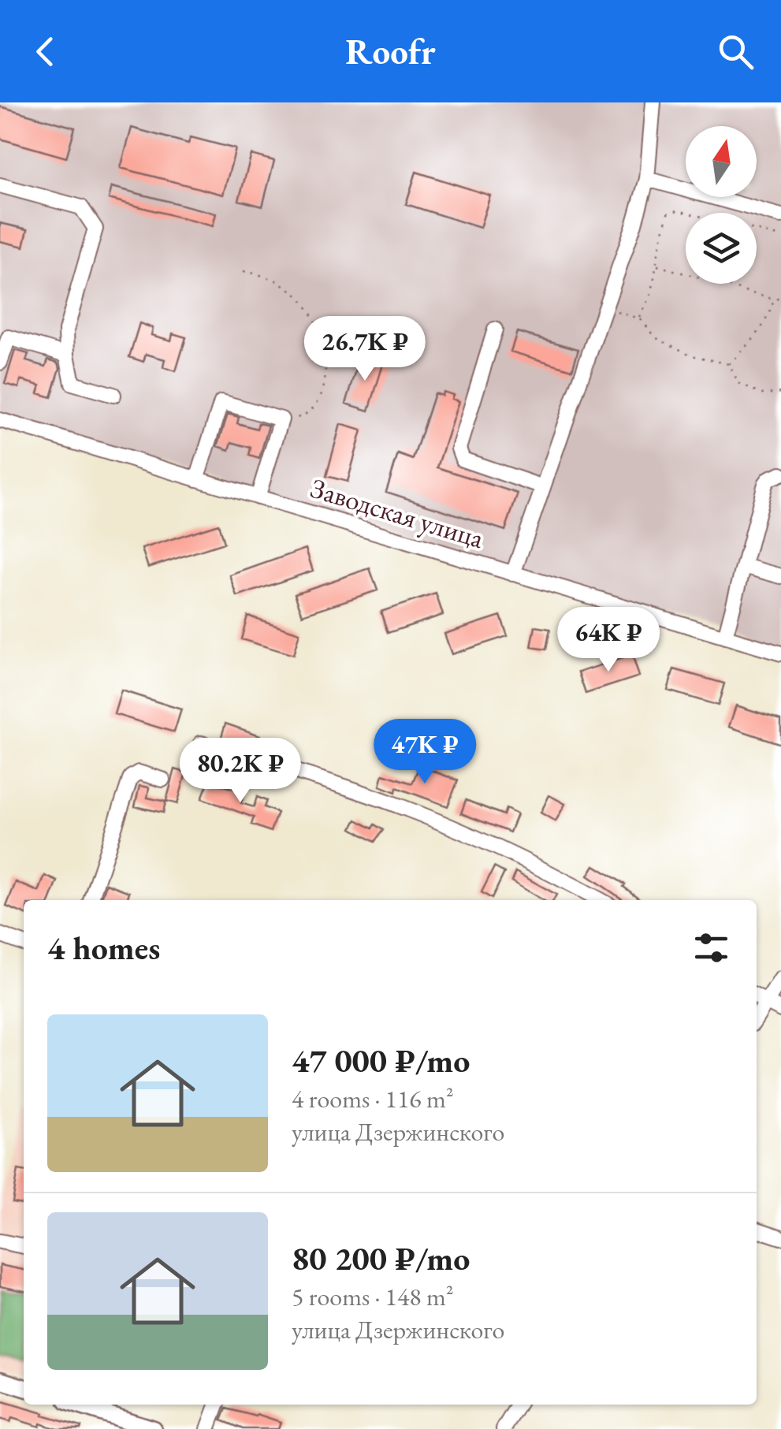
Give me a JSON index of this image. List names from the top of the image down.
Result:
{
  "streets": {
    "street": ["Заводская улица"]
  },
  "north": "top",
  "page": {
    "header": "Roofr",
    "price": [
      "26.7K ₽",
      "64K ₽",
      "47K ₽",
      "80.2K ₽"
    ],
    "heading": "4 homes",
    "list": [
      {
        "name": "47 000 ₽/mo",
        "note": "4 rooms · 116 m² · улица Дзержинского"
      },
      {
        "name": "80 200 ₽/mo",
        "note": "5 rooms · 148 m² · улица Дзержинского"
      }
    ]
  }
}
